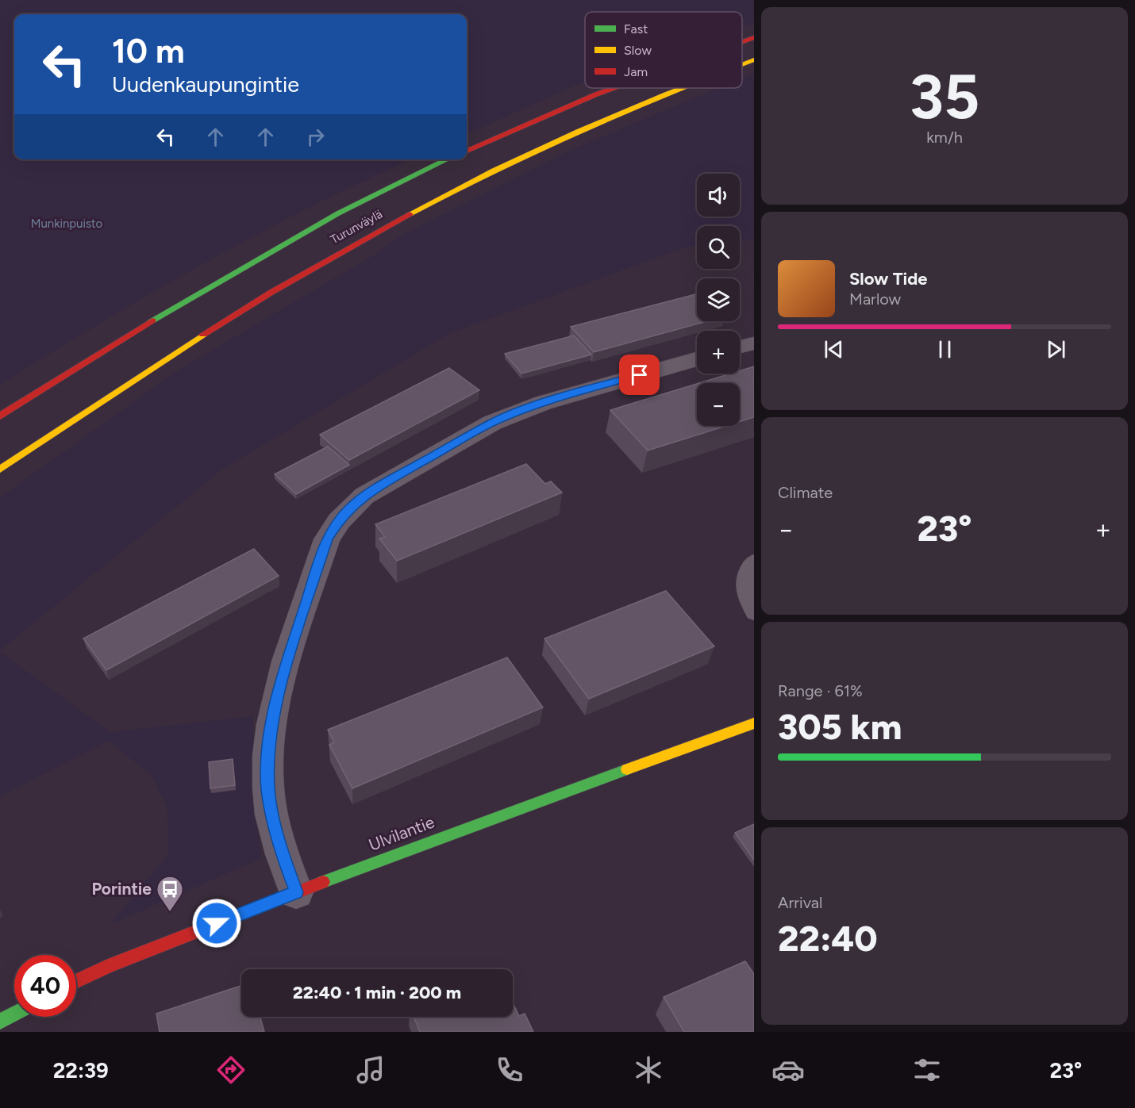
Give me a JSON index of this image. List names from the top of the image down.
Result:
{
  "streets": {
    "main road": ["Turunväylä", "Ulvilantie"]
  },
  "parks": ["Munkinpuisto"],
  "places": {
    "bus stop": ["Porintie"]
  },
  "legend": ["Fast", "Slow", "Jam"],
  "page": {
    "tile": [
      ["35", "km/h"],
      "Climate",
      ["Range · 61%", "305 km"],
      ["Arrival", "22:40"]
    ],
    "turn": ["10 m", "Uudenkaupungintie"],
    "map_buttons": ["+", "−"],
    "song": ["Slow Tide", "Marlow"],
    "heat": ["−", "23°", "+"],
    "limit": "40",
    "trip": "22:40 · 1 min · 200 m",
    "tabs": ["22:39", "23°"]
  }
}
